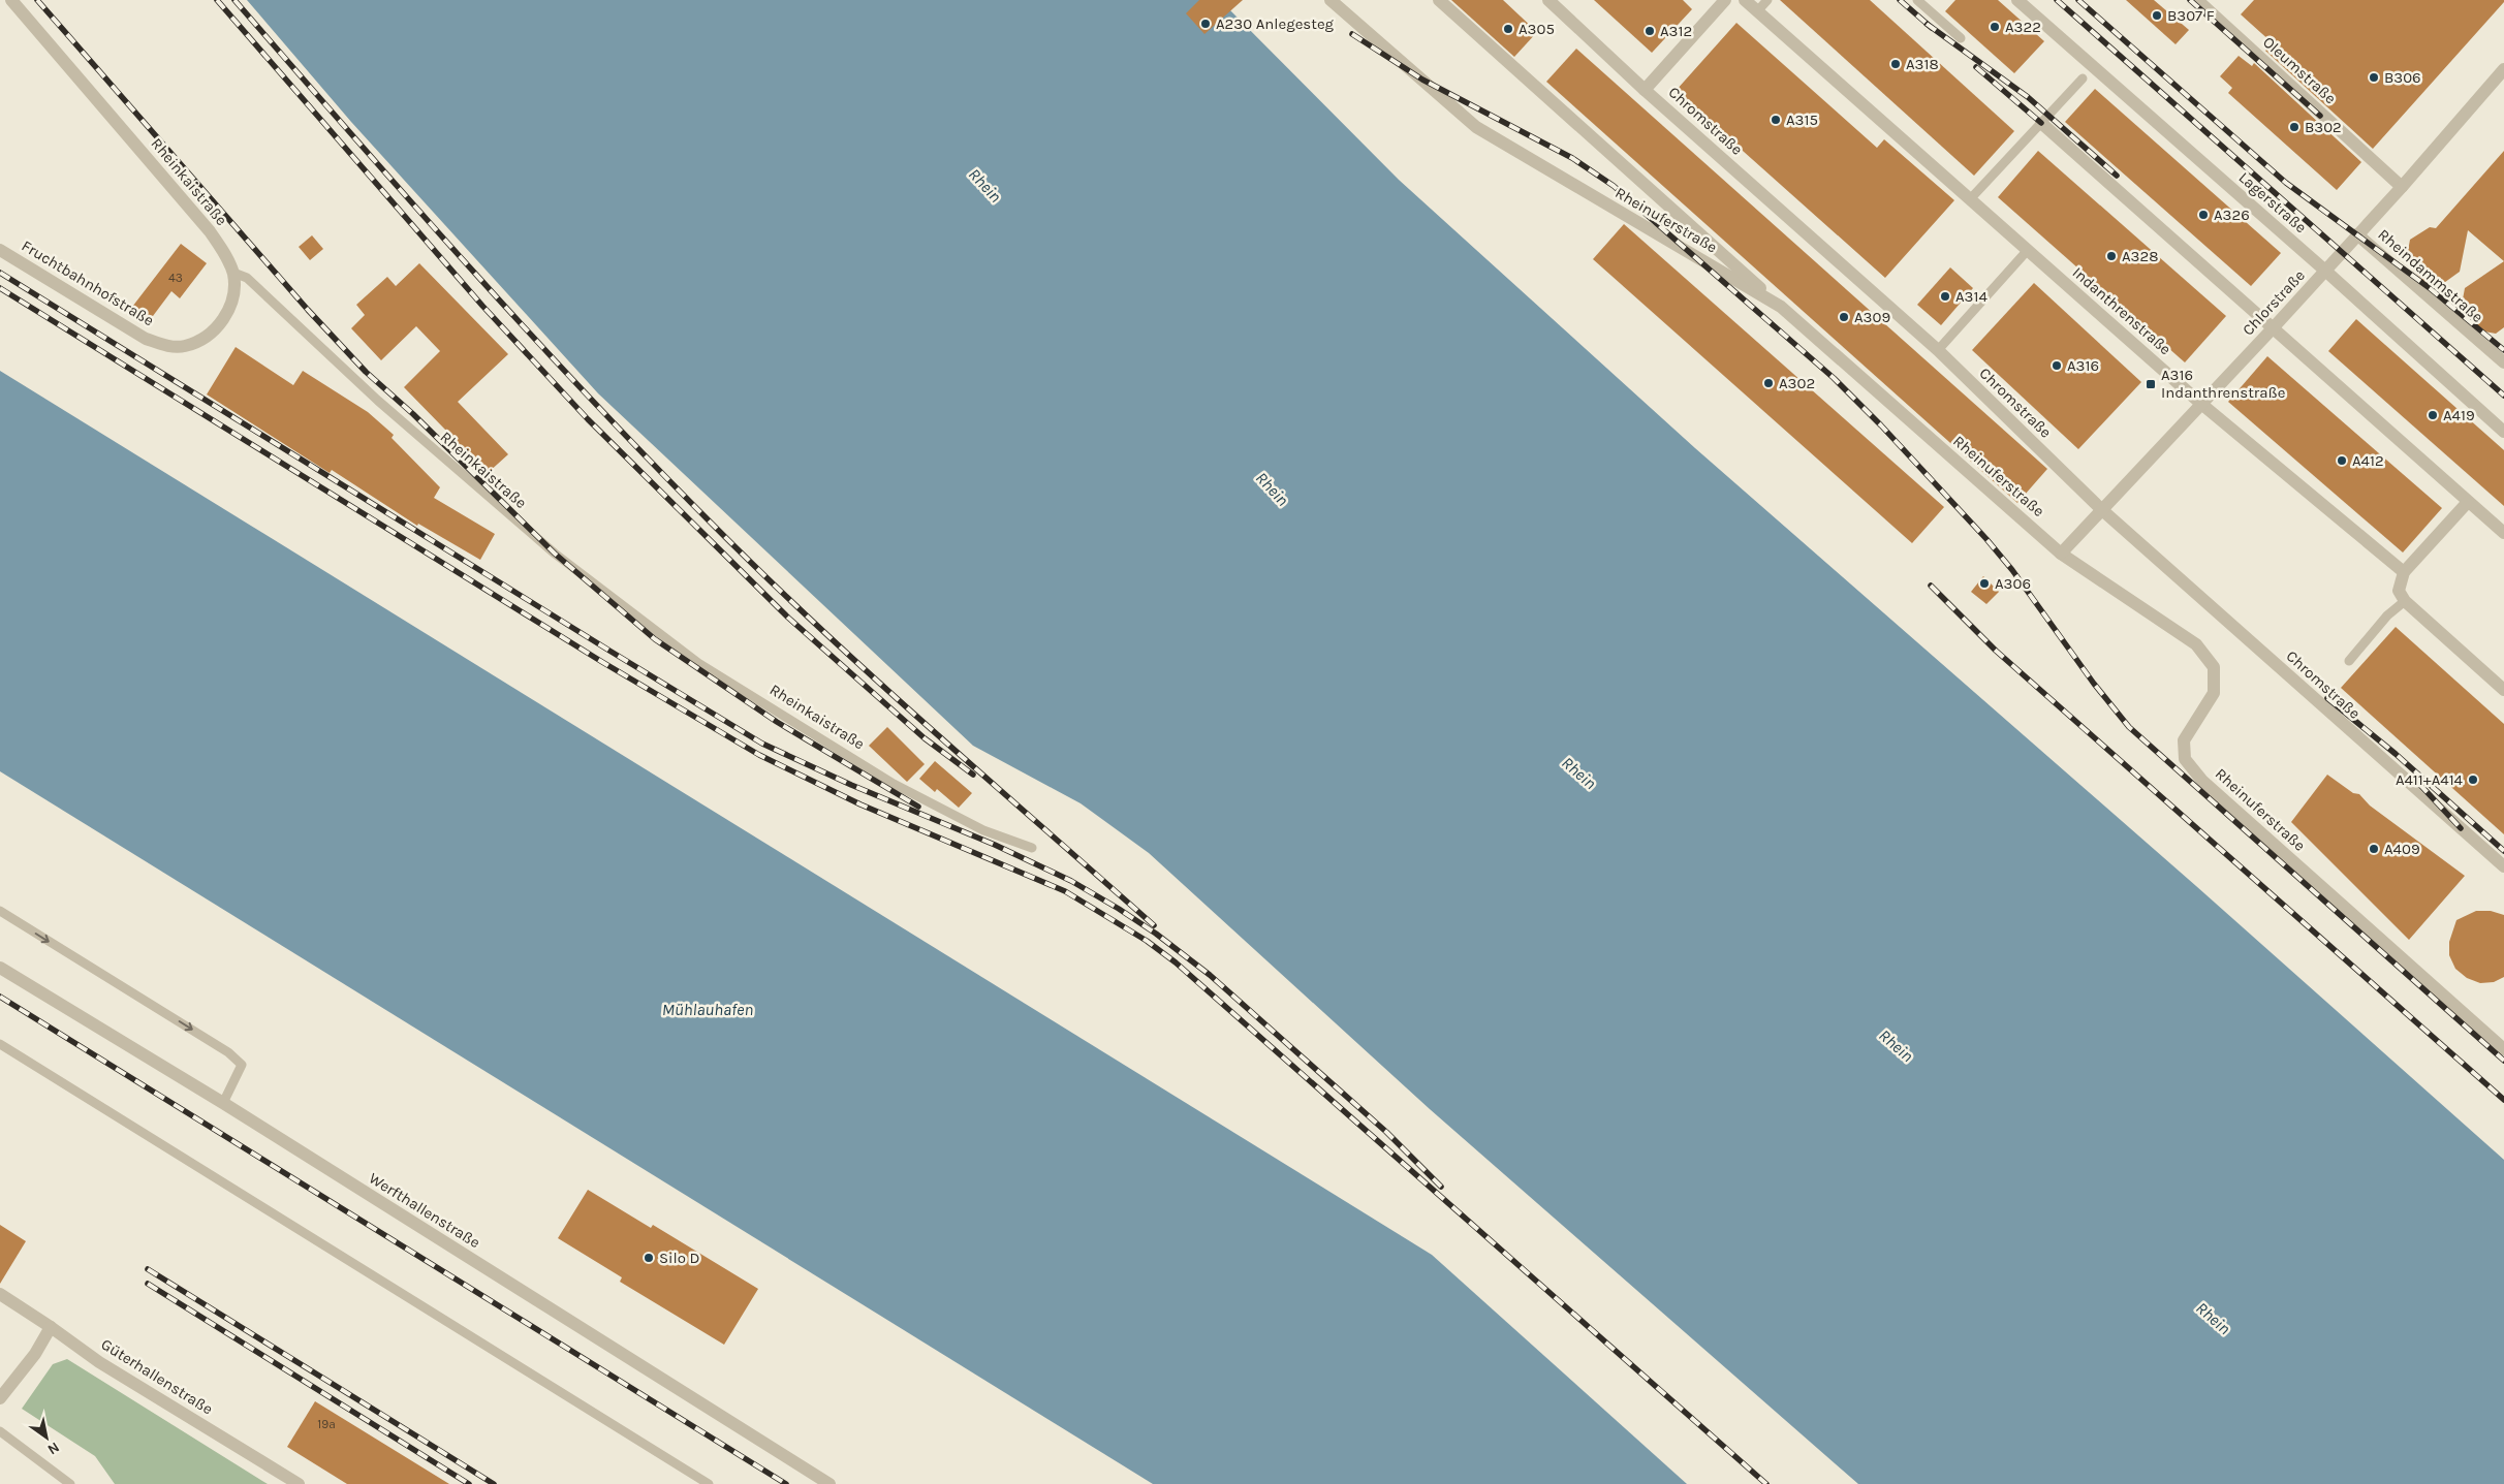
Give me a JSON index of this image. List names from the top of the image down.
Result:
{
  "streets": {
    "street": [
      "Oleumstraße",
      "Chromstraße",
      "Rheinkaistraße",
      "Lagerstraße",
      "Rheinuferstraße",
      "Rheindammstraße",
      "Fruchtbahnhofstraße",
      "Chlorstraße",
      "Indanthrenstraße",
      "Werfthallenstraße",
      "Güterhallenstraße"
    ]
  },
  "crossings": [
    ["Oleumstraße", "Chlorstraße"],
    ["Chromstraße", "Chlorstraße"],
    ["Rheinkaistraße", "Fruchtbahnhofstraße"],
    ["Lagerstraße", "Chlorstraße"],
    ["Rheinuferstraße", "Chlorstraße"],
    ["Rheindammstraße", "Chlorstraße"],
    ["Chlorstraße", "Indanthrenstraße"]
  ],
  "water": ["Rhein", "Mühlauhafen"],
  "places": {
    "other": [
      "B307 F",
      "A230 Anlegesteg",
      "A322",
      "A305",
      "A312",
      "A318",
      "B306",
      "A315",
      "B302",
      "A326",
      "A328",
      "A314",
      "A309",
      "A316",
      "A302",
      "A419",
      "A412",
      "A306",
      "A411+A414",
      "A409",
      "Silo D"
    ],
    "transit": ["A316 Indanthrenstraße"]
  },
  "house_numbers": ["43", "19a"],
  "north": "bottom right"
}
